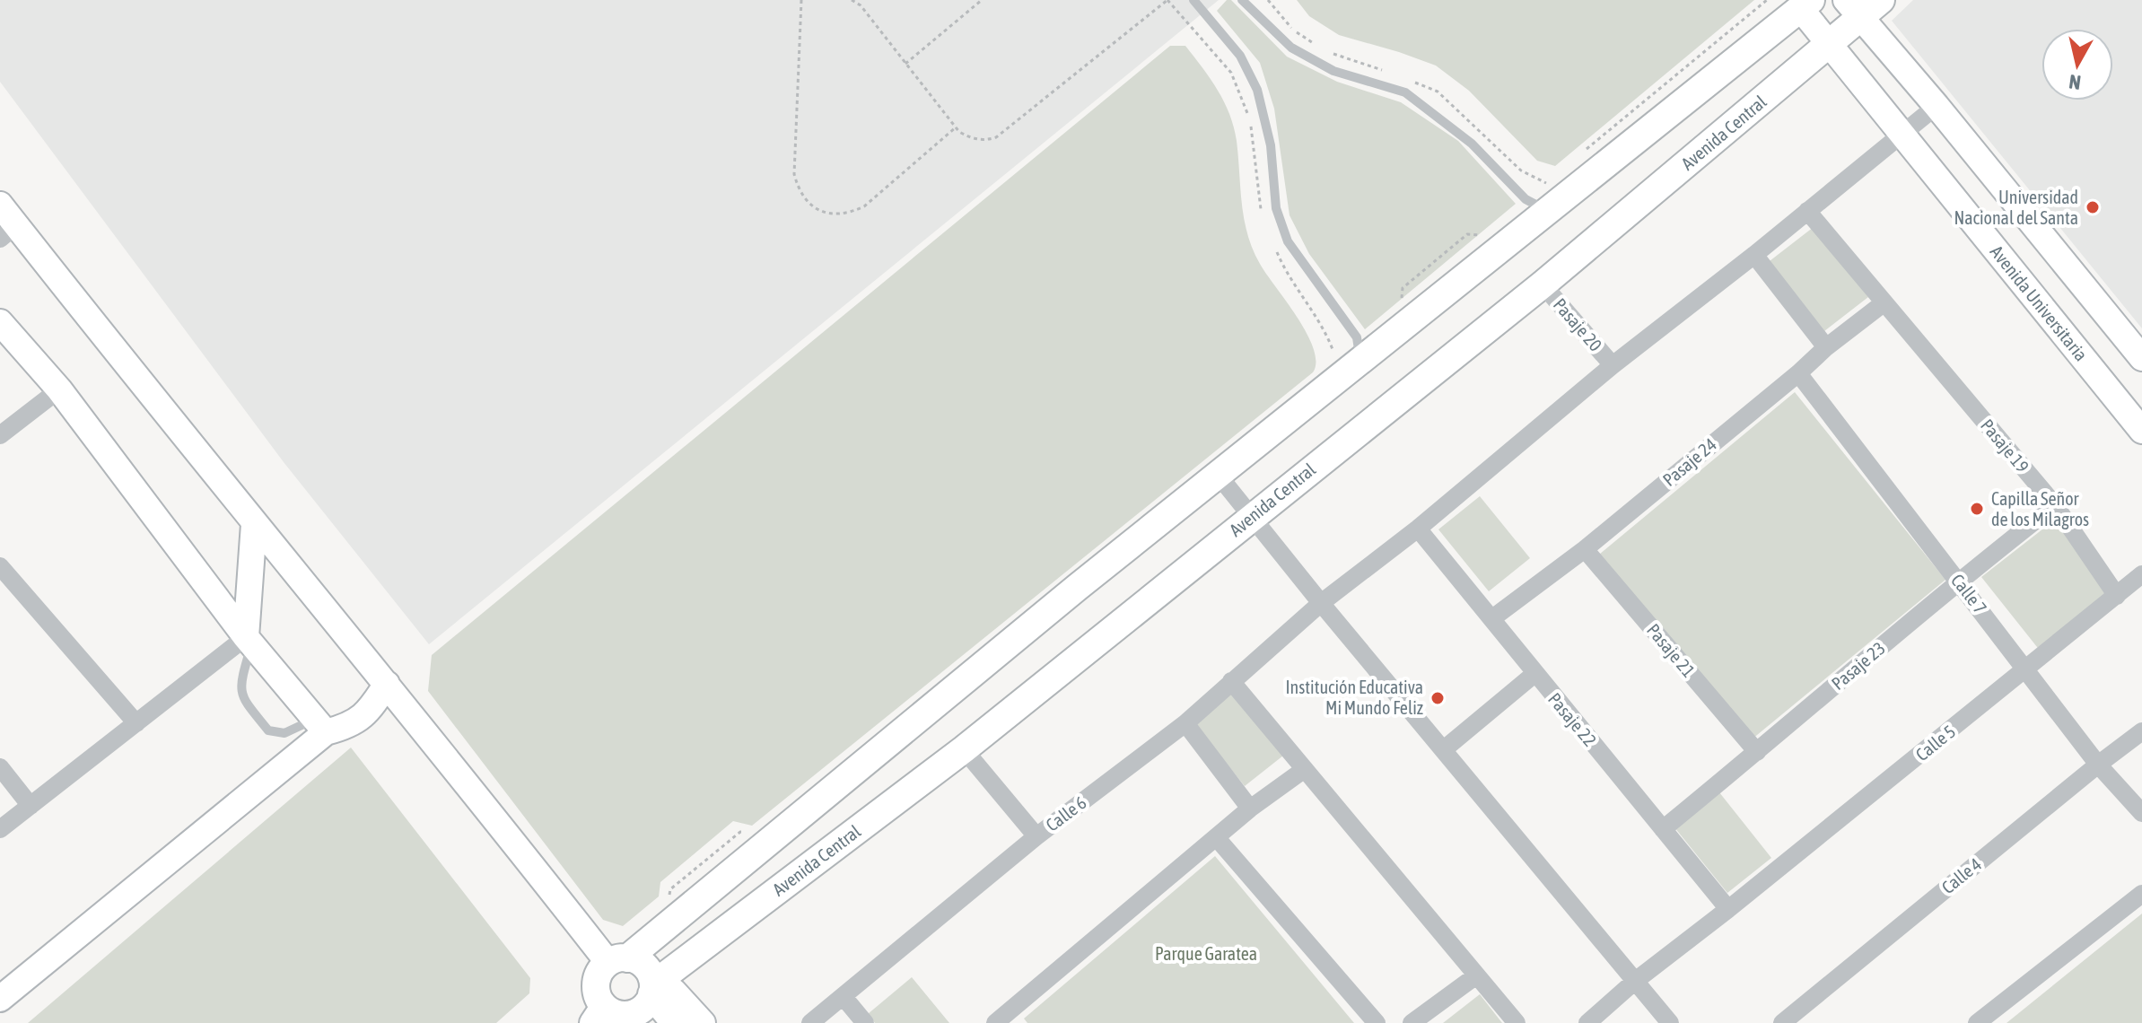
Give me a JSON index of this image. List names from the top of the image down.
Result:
{
  "streets": {
    "main road": ["Avenida Central", "Avenida Universitaria"],
    "street": [
      "Pasaje 20",
      "Pasaje 19",
      "Pasaje 24",
      "Calle 7",
      "Pasaje 21",
      "Pasaje 23",
      "Pasaje 22",
      "Calle 5",
      "Calle 6",
      "Calle 4"
    ]
  },
  "crossings": [
    ["Avenida Central", "Avenida Universitaria"],
    ["Avenida Central", "Pasaje 20"],
    ["Avenida Universitaria", "Calle 6"],
    ["Pasaje 20", "Calle 6"],
    ["Pasaje 19", "Pasaje 24"],
    ["Pasaje 19", "Pasaje 23"],
    ["Pasaje 19", "Calle 5"],
    ["Pasaje 19", "Calle 6"],
    ["Pasaje 24", "Calle 7"],
    ["Pasaje 24", "Pasaje 21"],
    ["Pasaje 24", "Pasaje 22"],
    ["Calle 7", "Pasaje 23"],
    ["Calle 7", "Calle 5"],
    ["Calle 7", "Calle 4"],
    ["Pasaje 21", "Pasaje 23"],
    ["Pasaje 23", "Pasaje 22"],
    ["Pasaje 22", "Calle 5"],
    ["Pasaje 22", "Calle 6"]
  ],
  "parks": ["Parque Garatea"],
  "places": ["Universidad Nacional del Santa", "Capilla Señor de los Milagros", "Institución Educativa Mi Mundo Feliz"],
  "north": "bottom"
}
